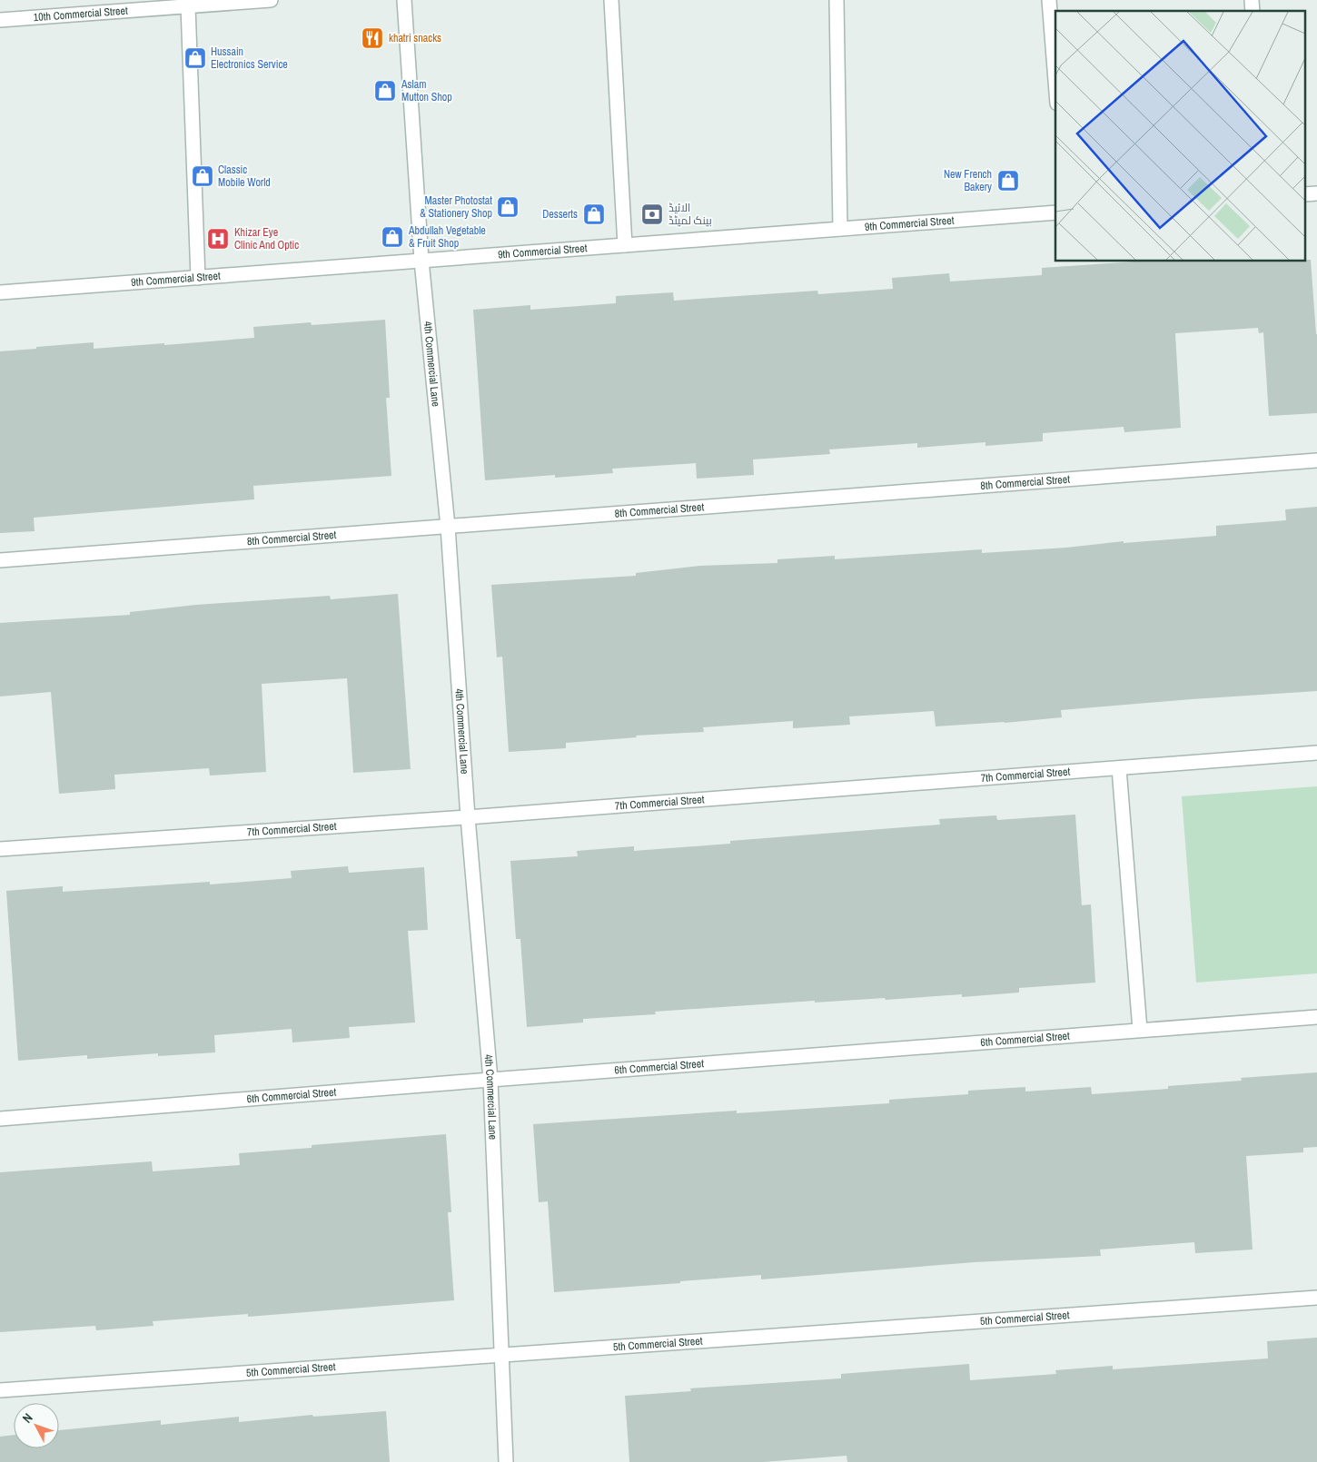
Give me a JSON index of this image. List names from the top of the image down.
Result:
{
  "streets": {
    "street": [
      "10th Commercial Street",
      "9th Commercial Street",
      "4th Commercial Lane",
      "8th Commercial Street",
      "7th Commercial Street",
      "6th Commercial Street",
      "5th Commercial Street"
    ]
  },
  "crossings": [
    ["9th Commercial Street", "4th Commercial Lane"],
    ["4th Commercial Lane", "8th Commercial Street"],
    ["4th Commercial Lane", "7th Commercial Street"],
    ["4th Commercial Lane", "6th Commercial Street"],
    ["4th Commercial Lane", "5th Commercial Street"]
  ],
  "places": {
    "restaurant": ["khatri snacks"],
    "shop": [
      "Hussain Electronics Service",
      "Aslam Mutton Shop",
      "Classic Mobile World",
      "New French Bakery",
      "Master Photostat & Stationery Shop",
      "Desserts",
      "Abdullah Vegetable & Fruit Shop"
    ],
    "bank": ["الائیڈ بینک لمیٹڈ"],
    "hospital": ["Khizar Eye Clinic And Optic"]
  },
  "north": "top left"
}
